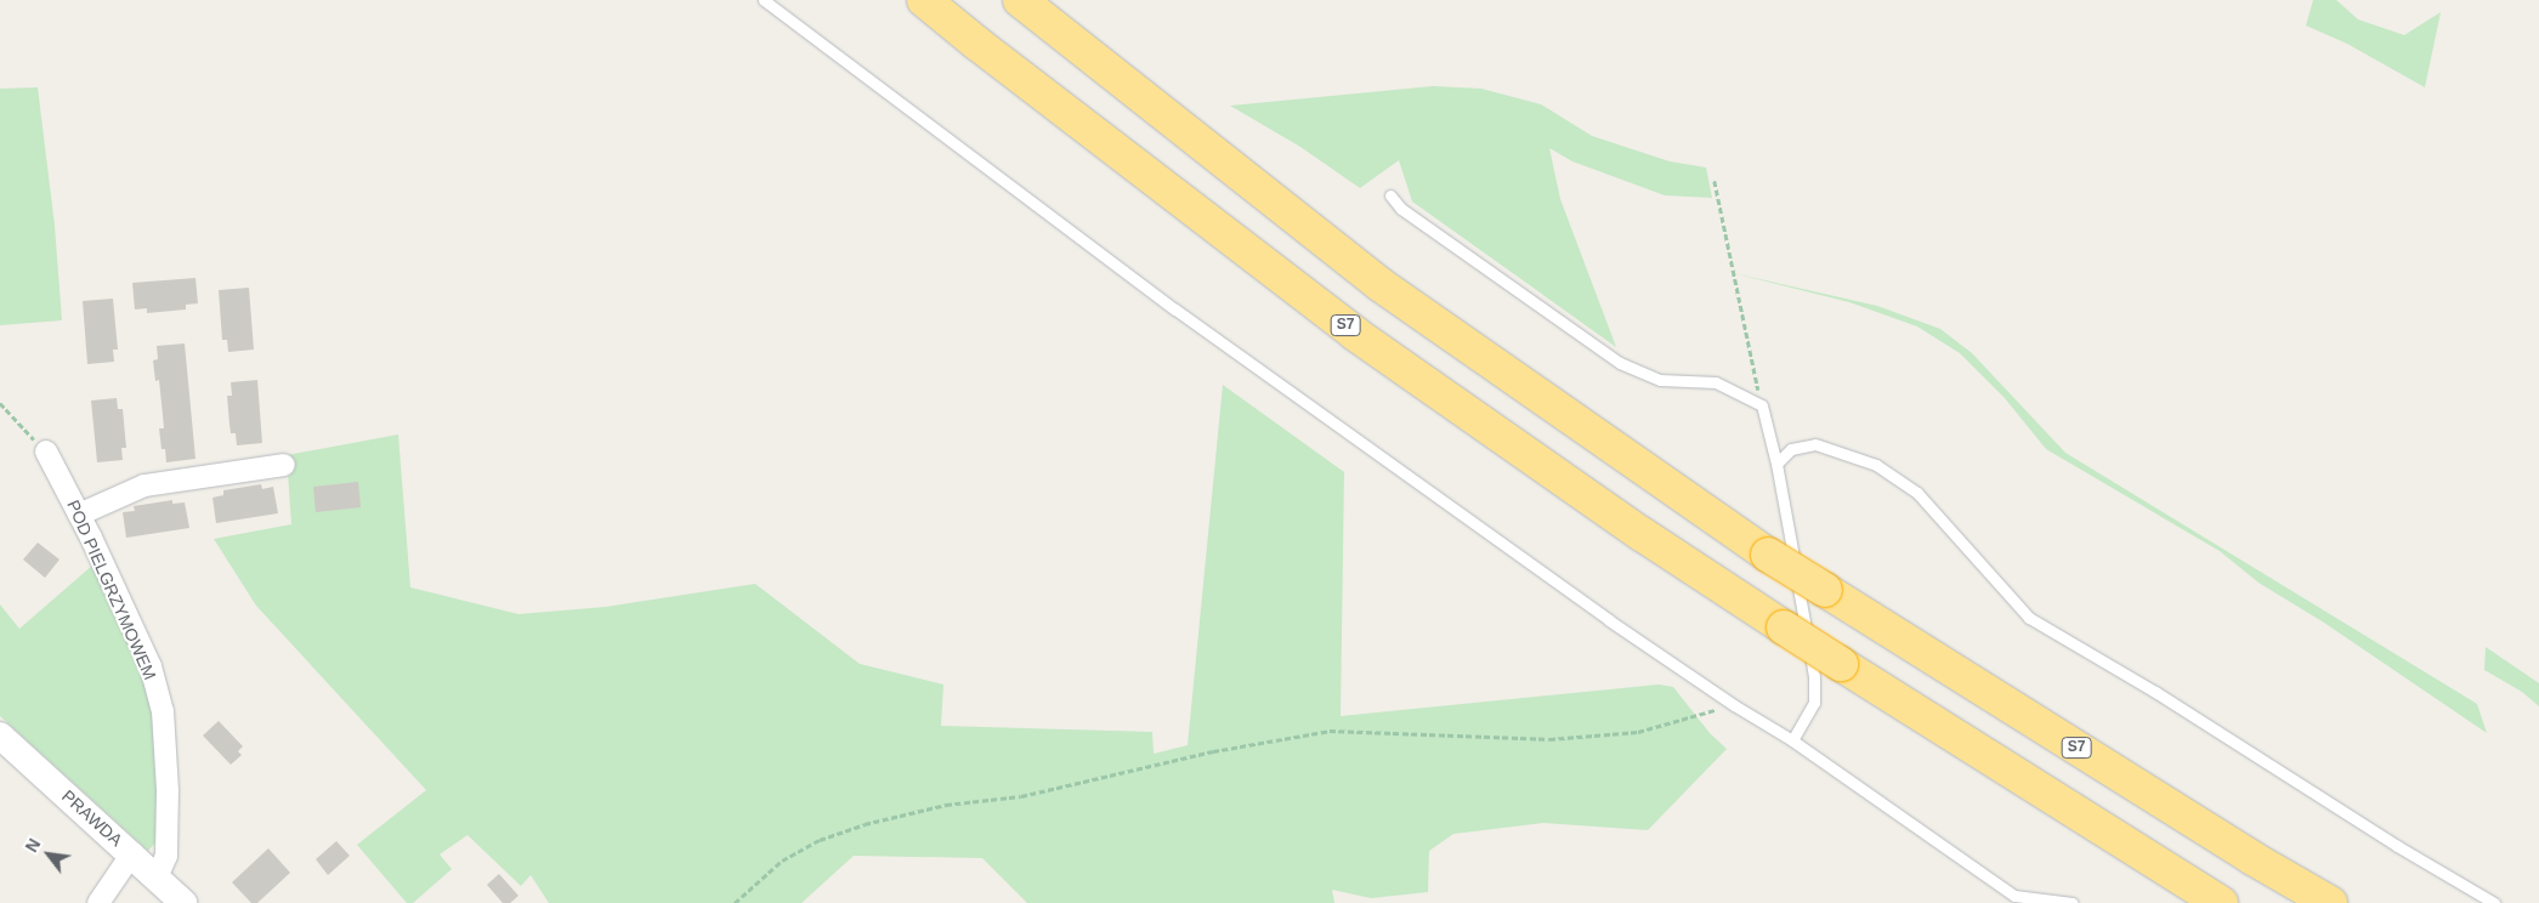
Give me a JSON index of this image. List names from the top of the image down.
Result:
{
  "streets": {
    "highway": ["S7"],
    "street": ["POD PIELGRZYMOWEM", "PRAWDA"]
  },
  "crossings": [
    ["POD PIELGRZYMOWEM", "PRAWDA"]
  ],
  "north": "top left"
}
